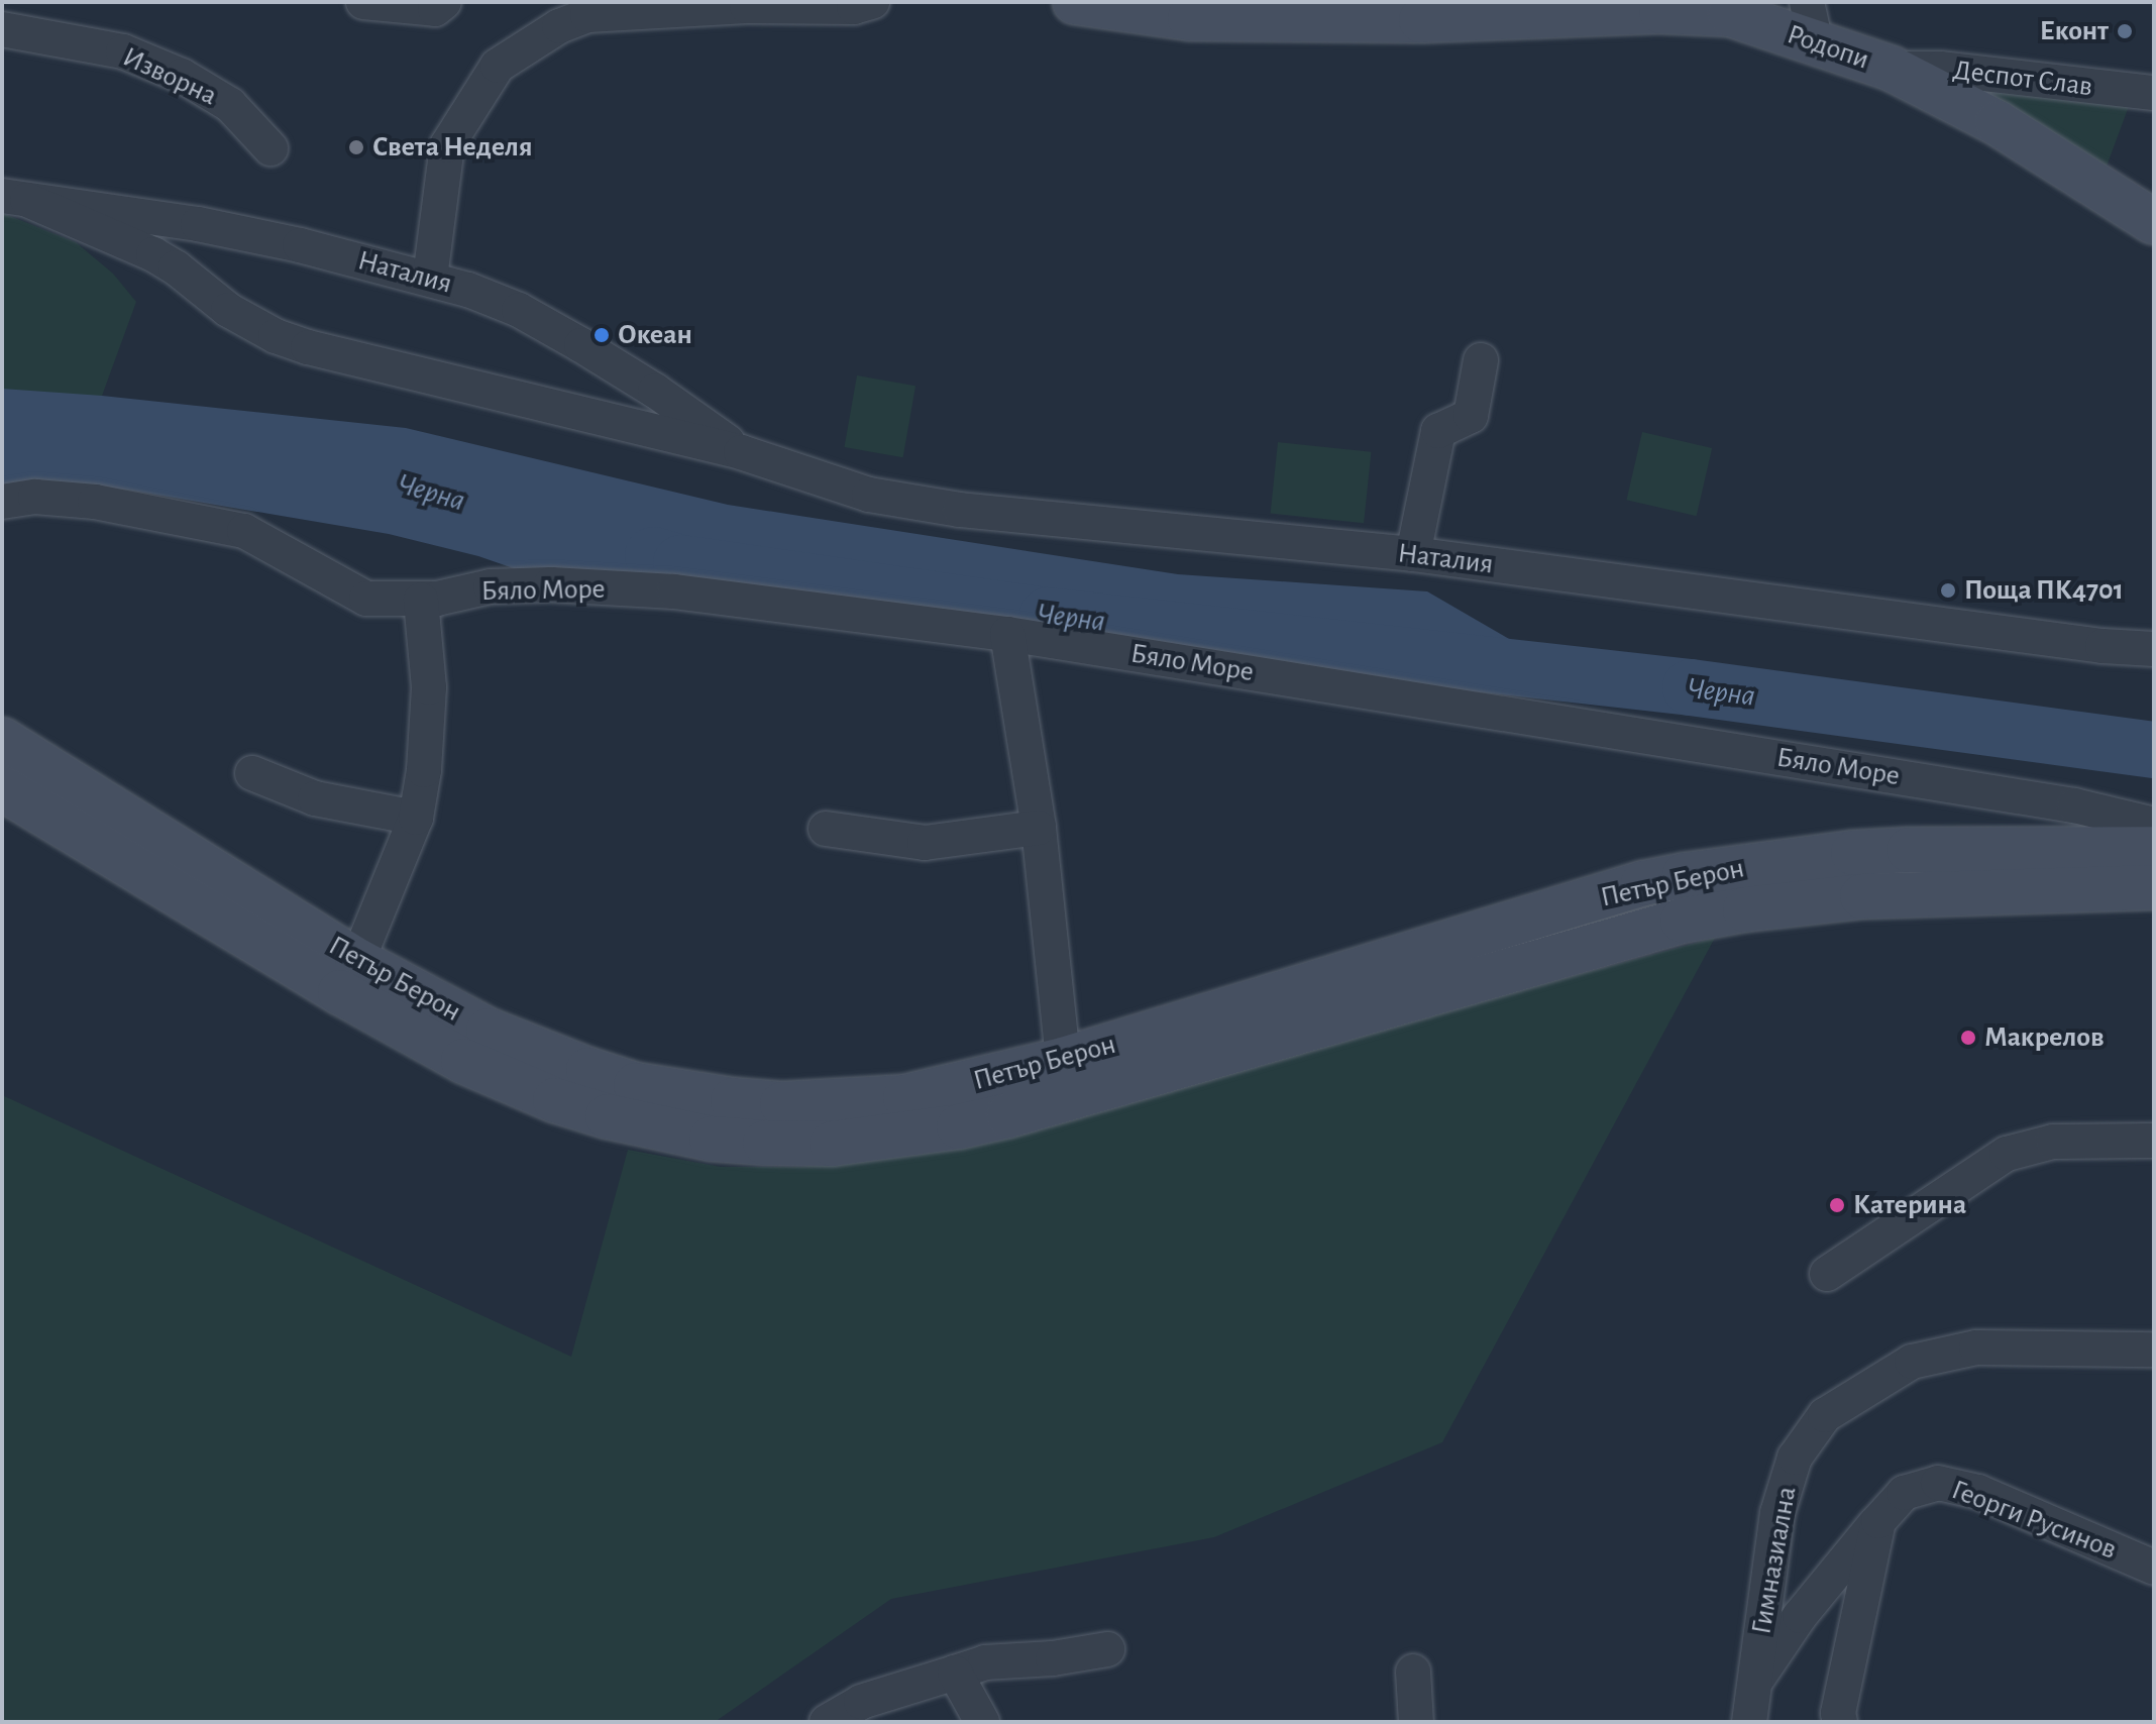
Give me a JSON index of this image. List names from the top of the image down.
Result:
{
  "streets": {
    "main road": ["Родопи", "Петър Берон"],
    "street": [
      "Изворна",
      "Деспот Слав",
      "Наталия",
      "Бяло Море",
      "Георги Русинов",
      "Гимназиална"
    ]
  },
  "crossings": [
    ["Родопи", "Деспот Слав"],
    ["Георги Русинов", "Гимназиална"]
  ],
  "water": ["Черна"],
  "places": [
    "Еконт",
    "Света Неделя",
    "Океан",
    "Поща ПК4701",
    "Макрелов",
    "Катерина"
  ]
}
